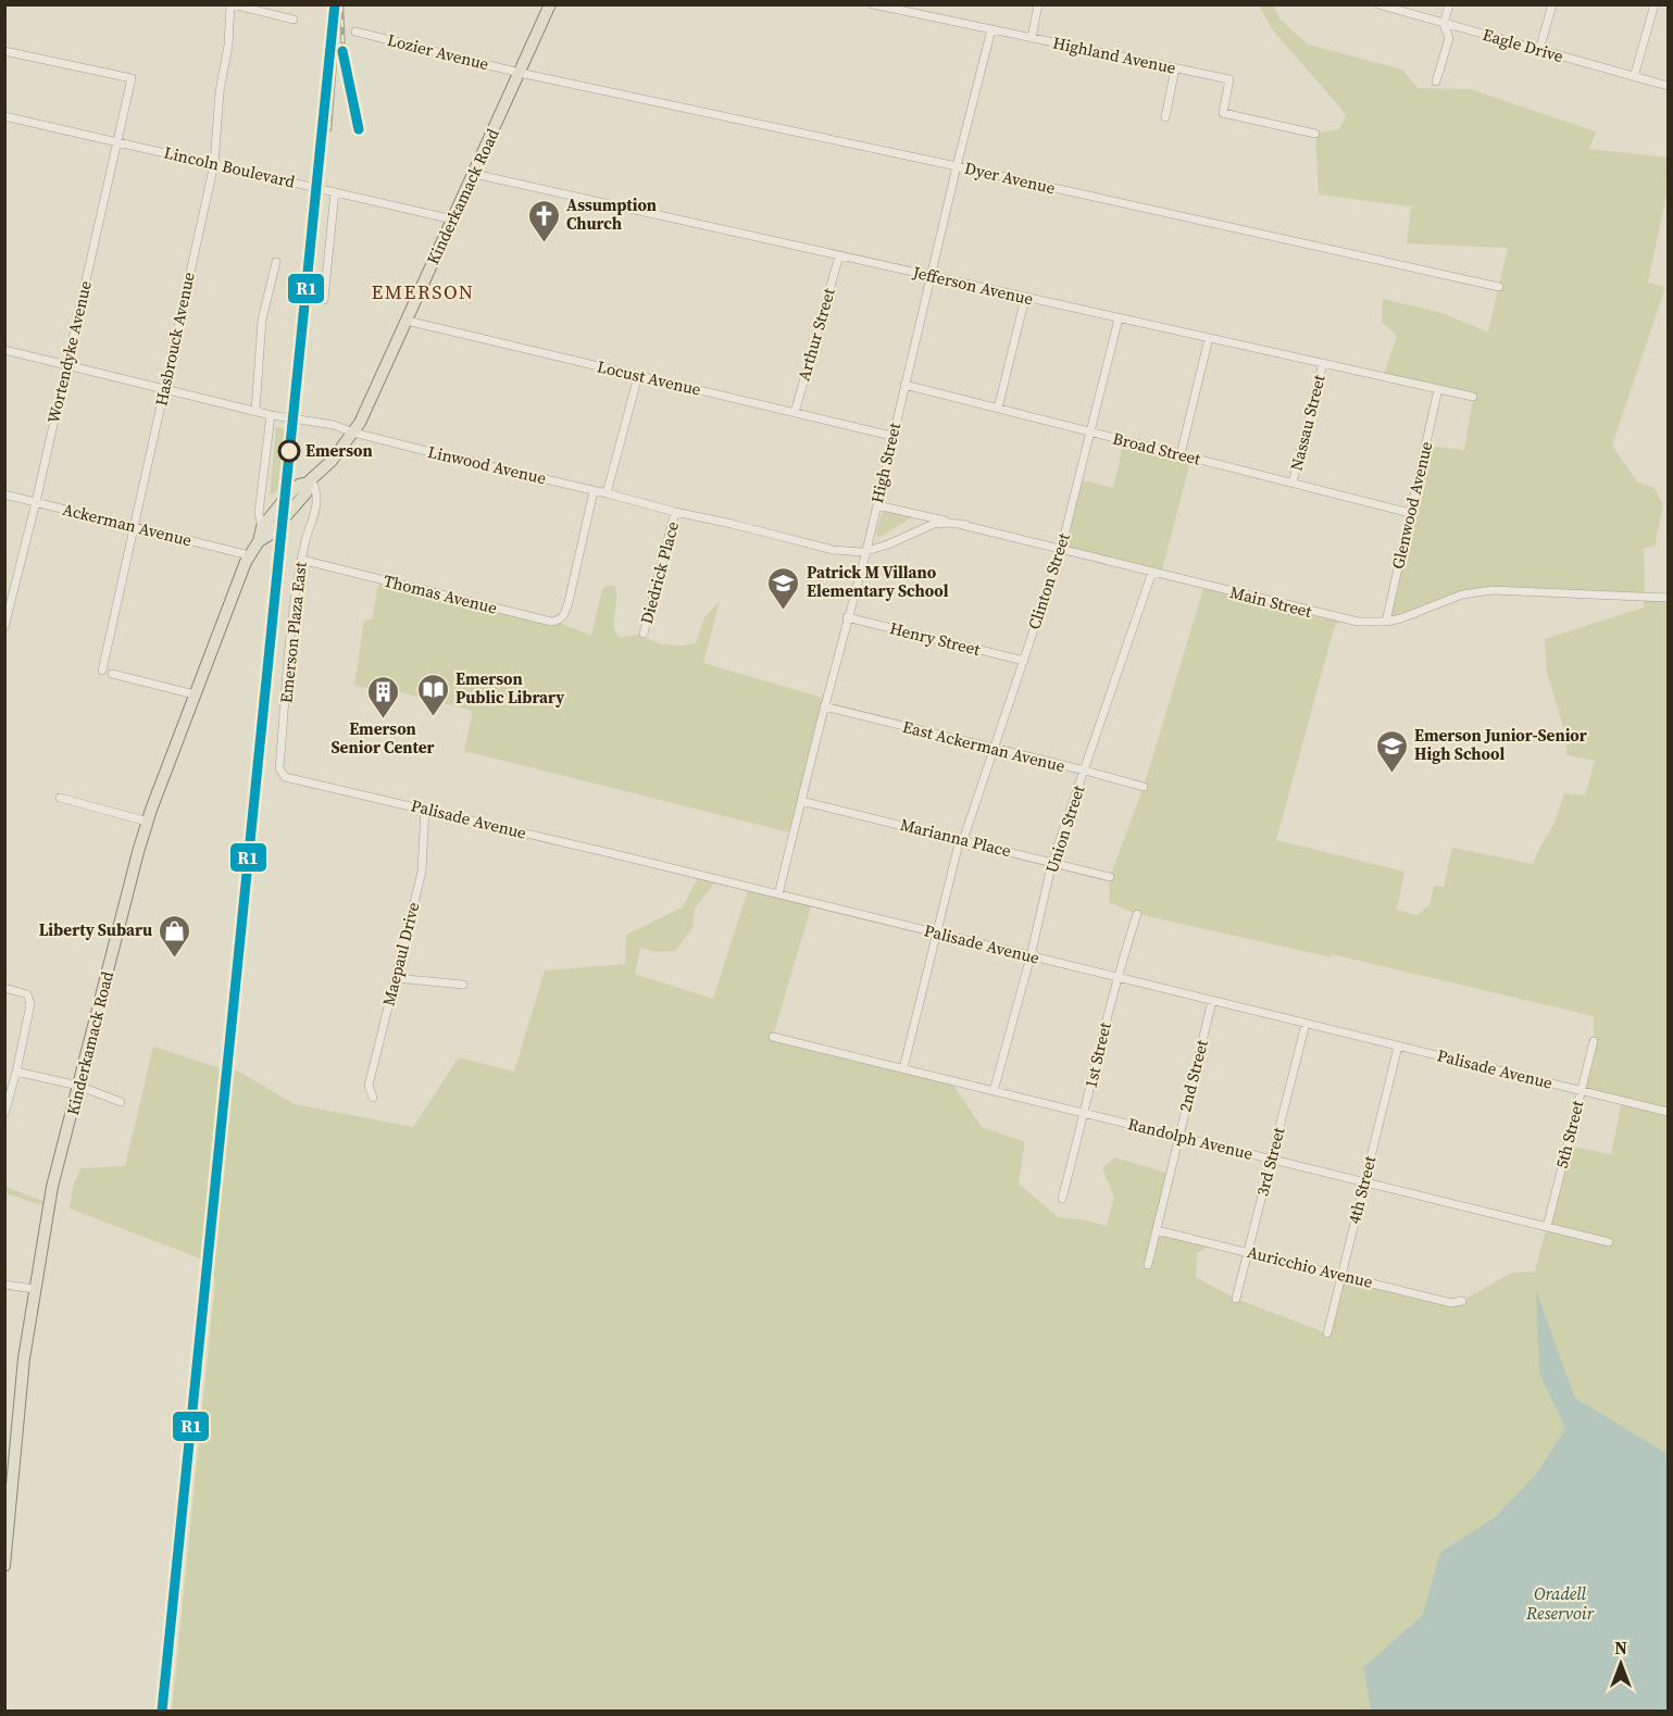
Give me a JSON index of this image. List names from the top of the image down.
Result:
{
  "streets": {
    "main road": ["Kinderkamack Road"],
    "street": [
      "Eagle Drive",
      "Lozier Avenue",
      "Highland Avenue",
      "Lincoln Boulevard",
      "Dyer Avenue",
      "Jefferson Avenue",
      "Arthur Street",
      "Hasbrouck Avenue",
      "Wortendyke Avenue",
      "Locust Avenue",
      "Nassau Street",
      "Broad Street",
      "High Street",
      "Linwood Avenue",
      "Glenwood Avenue",
      "Ackerman Avenue",
      "Diedrick Place",
      "Clinton Street",
      "Thomas Avenue",
      "Main Street",
      "Emerson Plaza East",
      "Henry Street",
      "East Ackerman Avenue",
      "Palisade Avenue",
      "Union Street",
      "Marianna Place",
      "Maepaul Drive",
      "1st Street",
      "2nd Street",
      "5th Street",
      "Randolph Avenue",
      "3rd Street",
      "4th Street",
      "Auricchio Avenue"
    ]
  },
  "crossings": [
    ["Lozier Avenue", "Dyer Avenue"],
    ["Lozier Avenue", "Kinderkamack Road"],
    ["Highland Avenue", "High Street"],
    ["Lincoln Boulevard", "Kinderkamack Road"],
    ["Lincoln Boulevard", "Hasbrouck Avenue"],
    ["Lincoln Boulevard", "Wortendyke Avenue"],
    ["Dyer Avenue", "Kinderkamack Road"],
    ["Dyer Avenue", "High Street"],
    ["Kinderkamack Road", "Jefferson Avenue"],
    ["Kinderkamack Road", "Locust Avenue"],
    ["Kinderkamack Road", "Linwood Avenue"],
    ["Kinderkamack Road", "Ackerman Avenue"],
    ["Kinderkamack Road", "Emerson Plaza East"],
    ["Jefferson Avenue", "Arthur Street"],
    ["Jefferson Avenue", "Nassau Street"],
    ["Jefferson Avenue", "High Street"],
    ["Jefferson Avenue", "Glenwood Avenue"],
    ["Jefferson Avenue", "Clinton Street"],
    ["Arthur Street", "Locust Avenue"],
    ["Hasbrouck Avenue", "Linwood Avenue"],
    ["Hasbrouck Avenue", "Ackerman Avenue"],
    ["Wortendyke Avenue", "Linwood Avenue"],
    ["Wortendyke Avenue", "Ackerman Avenue"],
    ["Locust Avenue", "High Street"],
    ["Nassau Street", "Broad Street"],
    ["Broad Street", "High Street"],
    ["Broad Street", "Glenwood Avenue"],
    ["Broad Street", "Clinton Street"],
    ["High Street", "Linwood Avenue"],
    ["High Street", "Main Street"],
    ["High Street", "Henry Street"],
    ["High Street", "East Ackerman Avenue"],
    ["High Street", "Palisade Avenue"],
    ["High Street", "Marianna Place"],
    ["Linwood Avenue", "Diedrick Place"],
    ["Linwood Avenue", "Thomas Avenue"],
    ["Linwood Avenue", "Main Street"],
    ["Glenwood Avenue", "Main Street"],
    ["Clinton Street", "Main Street"],
    ["Clinton Street", "Henry Street"],
    ["Clinton Street", "East Ackerman Avenue"],
    ["Clinton Street", "Palisade Avenue"],
    ["Clinton Street", "Marianna Place"],
    ["Clinton Street", "Randolph Avenue"],
    ["Thomas Avenue", "Emerson Plaza East"],
    ["Main Street", "Union Street"],
    ["Emerson Plaza East", "Palisade Avenue"],
    ["East Ackerman Avenue", "Union Street"],
    ["Palisade Avenue", "Union Street"],
    ["Palisade Avenue", "Maepaul Drive"],
    ["Palisade Avenue", "1st Street"],
    ["Palisade Avenue", "2nd Street"],
    ["Palisade Avenue", "5th Street"],
    ["Palisade Avenue", "3rd Street"],
    ["Palisade Avenue", "4th Street"],
    ["Union Street", "Marianna Place"],
    ["Union Street", "Randolph Avenue"],
    ["1st Street", "Randolph Avenue"],
    ["2nd Street", "Randolph Avenue"],
    ["2nd Street", "Auricchio Avenue"],
    ["5th Street", "Randolph Avenue"],
    ["Randolph Avenue", "3rd Street"],
    ["Randolph Avenue", "4th Street"],
    ["3rd Street", "Auricchio Avenue"],
    ["4th Street", "Auricchio Avenue"]
  ],
  "districts": ["EMERSON"],
  "water": ["Oradell Reservoir"],
  "places": {
    "church": ["Assumption Church"],
    "other": ["Emerson"],
    "school or university": ["Patrick M Villano Elementary School", "Emerson Junior-Senior High School"],
    "library": ["Emerson Public Library"],
    "building": ["Emerson Senior Center"],
    "shop": ["Liberty Subaru"]
  },
  "lines": ["transit line R1"],
  "north": "top"
}
